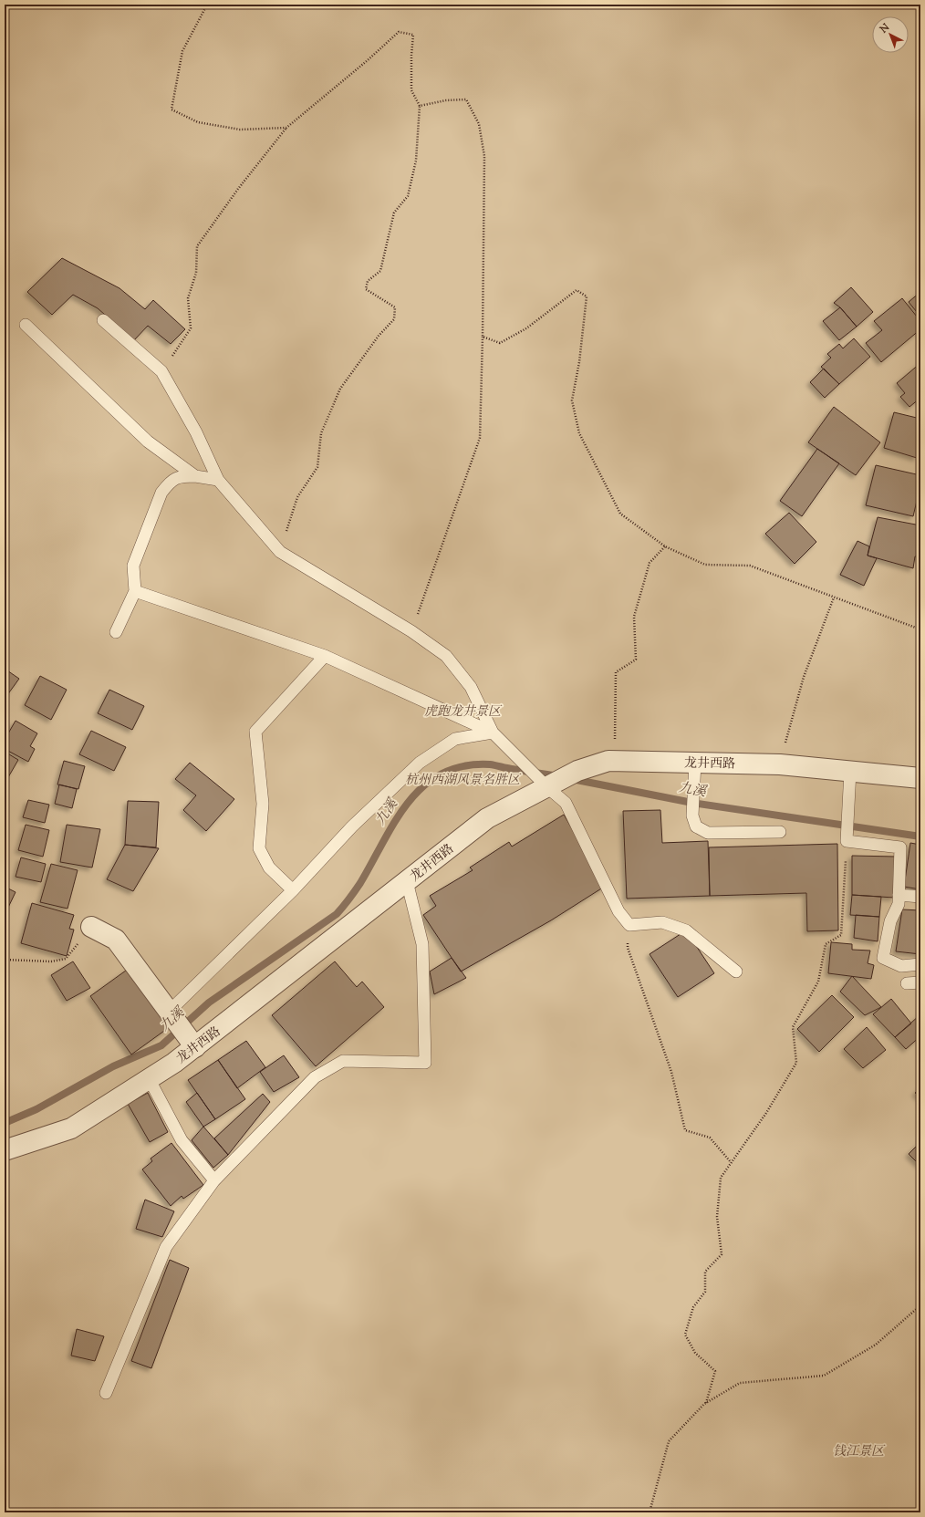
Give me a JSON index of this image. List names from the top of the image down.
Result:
{
  "streets": {
    "street": ["龙井西路"]
  },
  "water": ["九溪"],
  "parks": ["虎跑龙井景区", "杭州西湖风景名胜区", "钱江景区"],
  "north": "top left"
}
